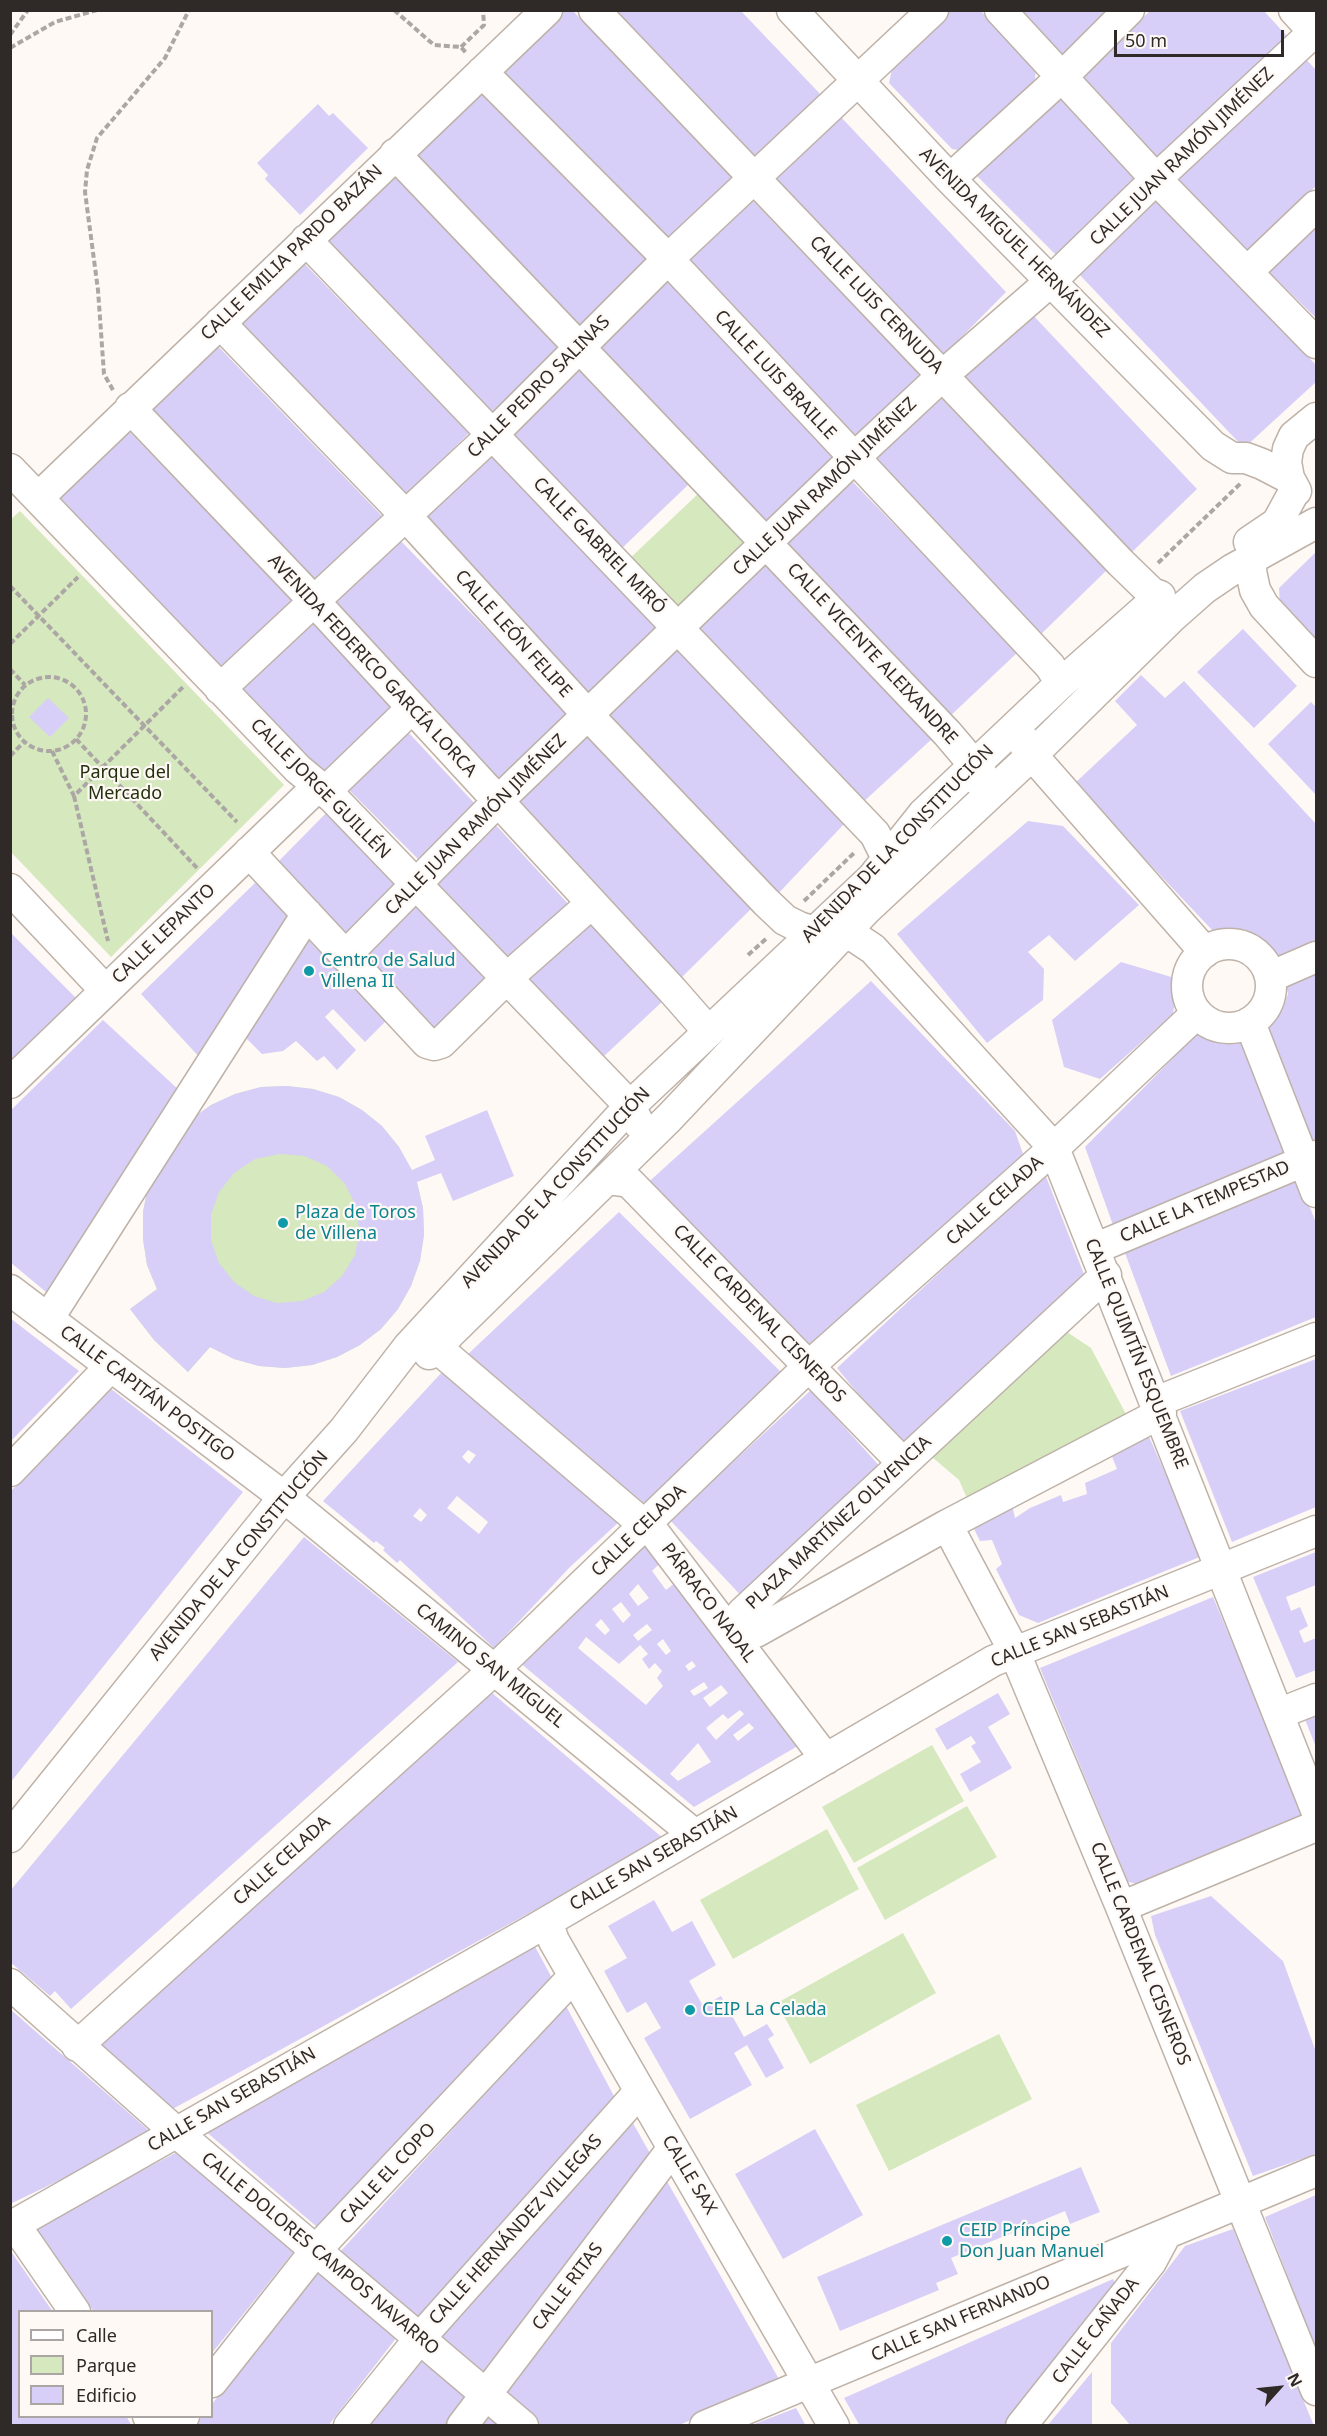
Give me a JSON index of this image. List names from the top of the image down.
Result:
{
  "streets": {
    "street": [
      "CALLE JUAN RAMÓN JIMÉNEZ",
      "AVENIDA MIGUEL HERNÁNDEZ",
      "CALLE EMILIA PARDO BAZÁN",
      "CALLE LUIS CERNUDA",
      "CALLE LUIS BRAILLE",
      "CALLE PEDRO SALINAS",
      "CALLE GABRIEL MIRÓ",
      "CALLE LEÓN FELIPE",
      "CALLE VICENTE ALEIXANDRE",
      "AVENIDA FEDERICO GARCÍA LORCA",
      "CALLE JORGE GUILLÉN",
      "AVENIDA DE LA CONSTITUCIÓN",
      "CALLE LEPANTO",
      "CALLE CELADA",
      "CALLE LA TEMPESTAD",
      "CALLE CARDENAL CISNEROS",
      "CALLE QUIMTÍN ESQUEMBRE",
      "CALLE CAPITÁN POSTIGO",
      "PLAZA MARTÍNEZ OLIVENCIA",
      "PÁRRACO NADAL",
      "CALLE SAN SEBASTIÁN",
      "CAMINO SAN MIGUEL",
      "CALLE EL COPO",
      "CALLE SAX",
      "CALLE HERNÁNDEZ VILLEGAS",
      "CALLE DOLORES CAMPOS NAVARRO",
      "CALLE RITAS",
      "CALLE SAN FERNANDO",
      "CALLE CAÑADA"
    ]
  },
  "crossings": [
    ["CALLE JUAN RAMÓN JIMÉNEZ", "AVENIDA MIGUEL HERNÁNDEZ"],
    ["CALLE JUAN RAMÓN JIMÉNEZ", "CALLE LUIS CERNUDA"],
    ["CALLE JUAN RAMÓN JIMÉNEZ", "CALLE LUIS BRAILLE"],
    ["CALLE JUAN RAMÓN JIMÉNEZ", "CALLE GABRIEL MIRÓ"],
    ["CALLE JUAN RAMÓN JIMÉNEZ", "CALLE LEÓN FELIPE"],
    ["CALLE JUAN RAMÓN JIMÉNEZ", "CALLE VICENTE ALEIXANDRE"],
    ["CALLE JUAN RAMÓN JIMÉNEZ", "AVENIDA FEDERICO GARCÍA LORCA"],
    ["CALLE JUAN RAMÓN JIMÉNEZ", "CALLE JORGE GUILLÉN"],
    ["AVENIDA MIGUEL HERNÁNDEZ", "CALLE PEDRO SALINAS"],
    ["CALLE EMILIA PARDO BAZÁN", "CALLE LUIS BRAILLE"],
    ["CALLE EMILIA PARDO BAZÁN", "CALLE GABRIEL MIRÓ"],
    ["CALLE EMILIA PARDO BAZÁN", "CALLE LEÓN FELIPE"],
    ["CALLE EMILIA PARDO BAZÁN", "CALLE VICENTE ALEIXANDRE"],
    ["CALLE EMILIA PARDO BAZÁN", "AVENIDA FEDERICO GARCÍA LORCA"],
    ["CALLE EMILIA PARDO BAZÁN", "CALLE JORGE GUILLÉN"],
    ["CALLE LUIS CERNUDA", "CALLE PEDRO SALINAS"],
    ["CALLE LUIS CERNUDA", "AVENIDA DE LA CONSTITUCIÓN"],
    ["CALLE LUIS BRAILLE", "CALLE PEDRO SALINAS"],
    ["CALLE LUIS BRAILLE", "AVENIDA DE LA CONSTITUCIÓN"],
    ["CALLE PEDRO SALINAS", "CALLE GABRIEL MIRÓ"],
    ["CALLE PEDRO SALINAS", "CALLE LEÓN FELIPE"],
    ["CALLE PEDRO SALINAS", "CALLE VICENTE ALEIXANDRE"],
    ["CALLE PEDRO SALINAS", "AVENIDA FEDERICO GARCÍA LORCA"],
    ["CALLE PEDRO SALINAS", "CALLE JORGE GUILLÉN"],
    ["CALLE GABRIEL MIRÓ", "AVENIDA DE LA CONSTITUCIÓN"],
    ["CALLE LEÓN FELIPE", "AVENIDA DE LA CONSTITUCIÓN"],
    ["CALLE LEÓN FELIPE", "CALLE QUIMTÍN ESQUEMBRE"],
    ["CALLE VICENTE ALEIXANDRE", "AVENIDA DE LA CONSTITUCIÓN"],
    ["AVENIDA FEDERICO GARCÍA LORCA", "AVENIDA DE LA CONSTITUCIÓN"],
    ["AVENIDA FEDERICO GARCÍA LORCA", "CALLE LEPANTO"],
    ["CALLE JORGE GUILLÉN", "AVENIDA DE LA CONSTITUCIÓN"],
    ["CALLE JORGE GUILLÉN", "CALLE LEPANTO"],
    ["AVENIDA DE LA CONSTITUCIÓN", "CALLE CAPITÁN POSTIGO"],
    ["AVENIDA DE LA CONSTITUCIÓN", "CAMINO SAN MIGUEL"],
    ["CALLE CELADA", "CALLE CARDENAL CISNEROS"],
    ["CALLE CELADA", "CALLE QUIMTÍN ESQUEMBRE"],
    ["CALLE CELADA", "PÁRRACO NADAL"],
    ["CALLE CELADA", "CAMINO SAN MIGUEL"],
    ["CALLE CELADA", "CALLE DOLORES CAMPOS NAVARRO"],
    ["CALLE LA TEMPESTAD", "CALLE QUIMTÍN ESQUEMBRE"],
    ["CALLE LA TEMPESTAD", "PLAZA MARTÍNEZ OLIVENCIA"],
    ["CALLE CARDENAL CISNEROS", "PLAZA MARTÍNEZ OLIVENCIA"],
    ["CALLE CARDENAL CISNEROS", "CALLE SAN SEBASTIÁN"],
    ["CALLE CARDENAL CISNEROS", "CALLE SAN FERNANDO"],
    ["CALLE QUIMTÍN ESQUEMBRE", "PLAZA MARTÍNEZ OLIVENCIA"],
    ["CALLE QUIMTÍN ESQUEMBRE", "CALLE SAN SEBASTIÁN"],
    ["CALLE CAPITÁN POSTIGO", "CAMINO SAN MIGUEL"],
    ["PÁRRACO NADAL", "CALLE SAN SEBASTIÁN"],
    ["CALLE SAN SEBASTIÁN", "CAMINO SAN MIGUEL"],
    ["CALLE SAN SEBASTIÁN", "CALLE SAX"],
    ["CALLE SAN SEBASTIÁN", "CALLE DOLORES CAMPOS NAVARRO"],
    ["CALLE EL COPO", "CALLE SAX"],
    ["CALLE EL COPO", "CALLE DOLORES CAMPOS NAVARRO"],
    ["CALLE SAX", "CALLE HERNÁNDEZ VILLEGAS"],
    ["CALLE SAX", "CALLE RITAS"],
    ["CALLE SAX", "CALLE SAN FERNANDO"],
    ["CALLE HERNÁNDEZ VILLEGAS", "CALLE DOLORES CAMPOS NAVARRO"],
    ["CALLE DOLORES CAMPOS NAVARRO", "CALLE RITAS"],
    ["CALLE SAN FERNANDO", "CALLE CAÑADA"]
  ],
  "parks": ["Parque del Mercado"],
  "places": [
    "Centro de Salud Villena II",
    "Plaza de Toros de Villena",
    "CEIP La Celada",
    "CEIP Príncipe Don Juan Manuel"
  ],
  "legend": ["Calle", "Parque", "Edificio"],
  "scale_bar": "50 m",
  "north": "top right"
}
